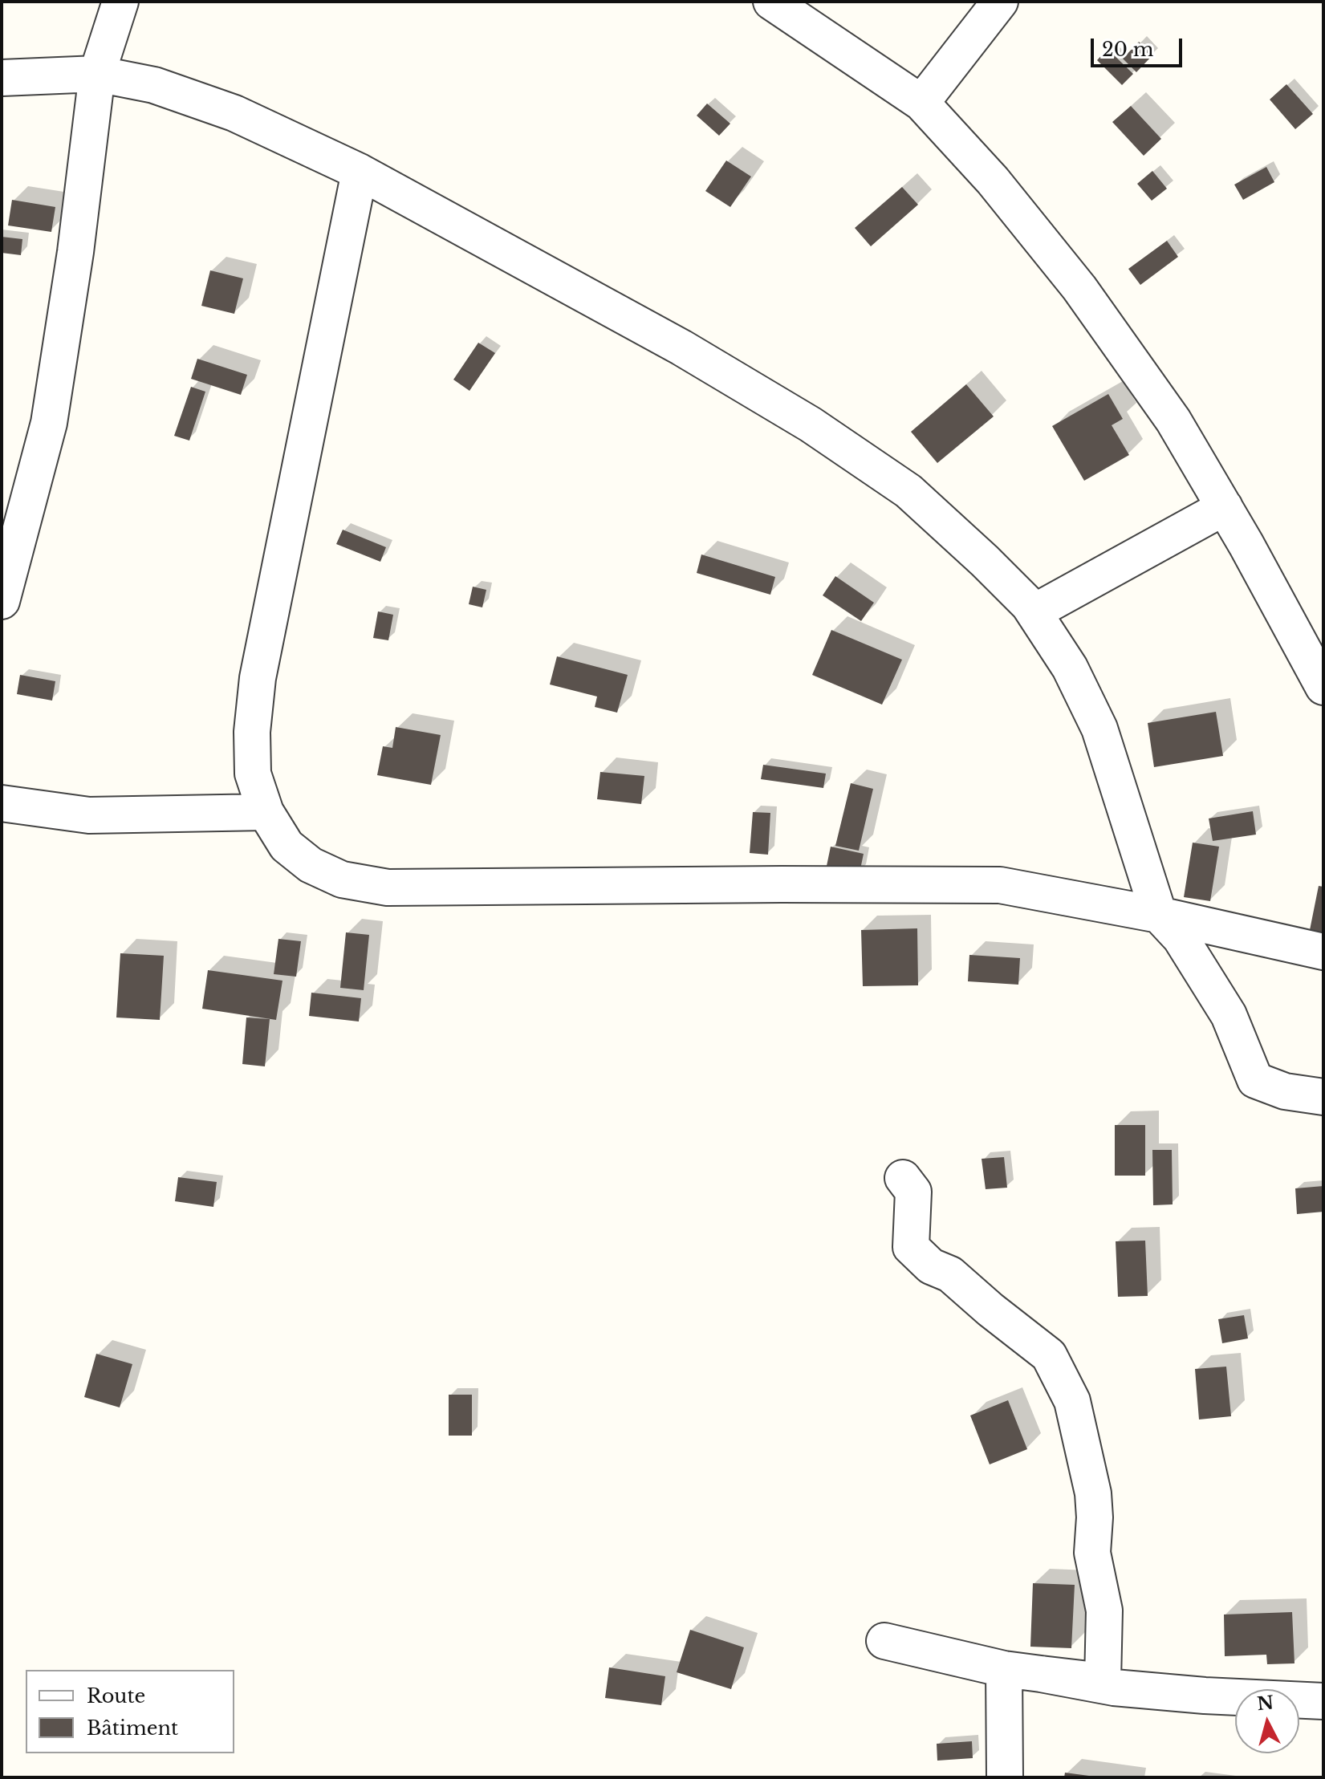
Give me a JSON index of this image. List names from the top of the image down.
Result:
{
  "legend": ["Route", "Bâtiment"],
  "scale_bar": "20 m",
  "north": "top"
}
